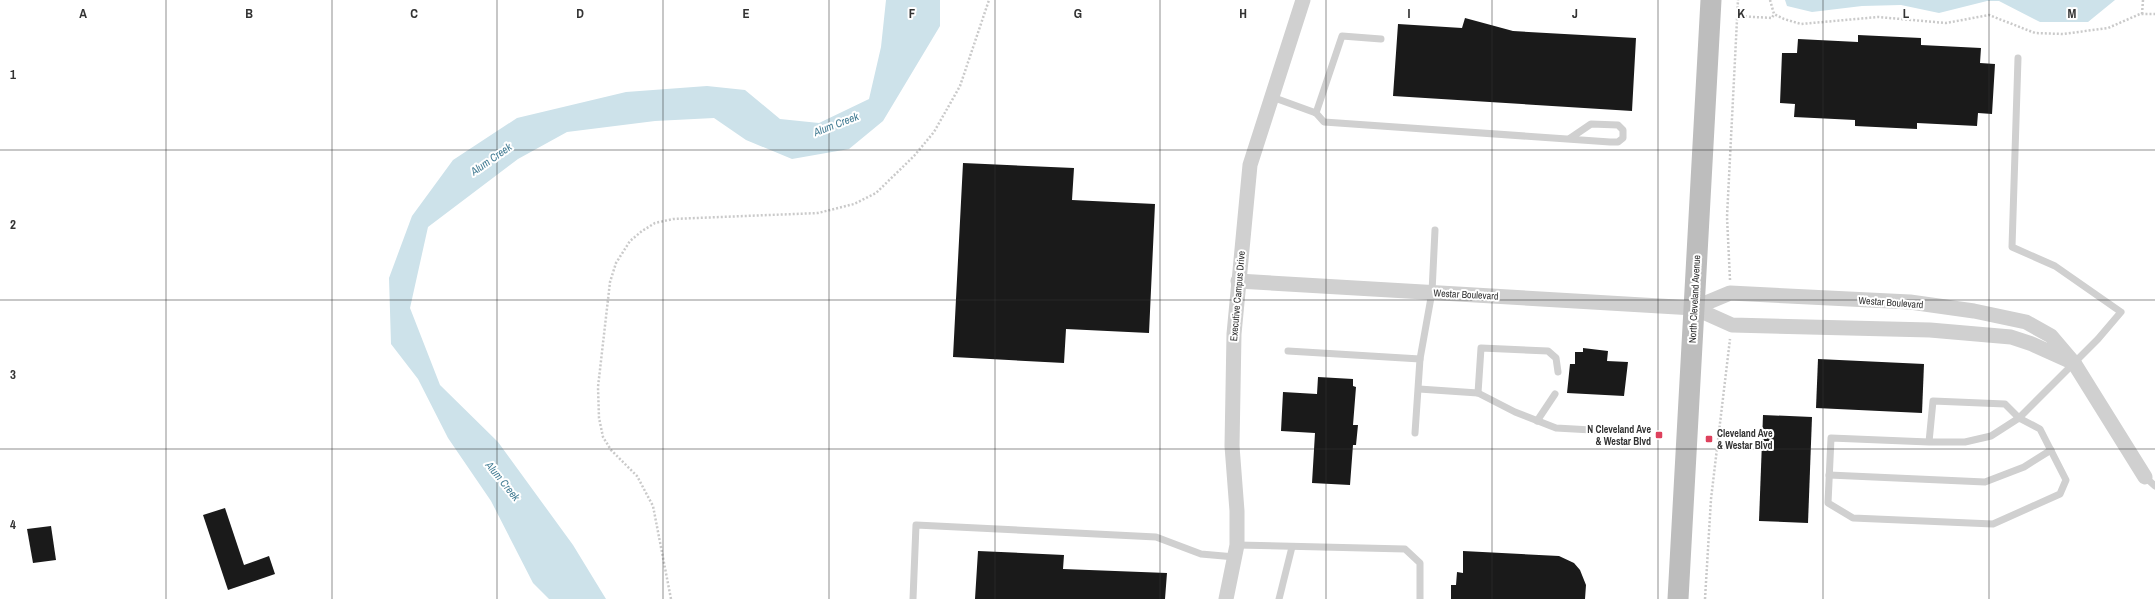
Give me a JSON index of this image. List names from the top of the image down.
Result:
{
  "streets": {
    "main road": ["North Cleveland Avenue"],
    "street": ["Westar Boulevard", "Executive Campus Drive"]
  },
  "crossings": [
    ["Westar Boulevard", "Executive Campus Drive"],
    ["Westar Boulevard", "North Cleveland Avenue"]
  ],
  "water": ["Alum Creek"],
  "places": {
    "transit": ["N Cleveland Ave & Westar Blvd", "Cleveland Ave & Westar Blvd"]
  },
  "grid": {
    "columns": [
      "A",
      "B",
      "C",
      "D",
      "E",
      "F",
      "G",
      "H",
      "I",
      "J",
      "K",
      "L",
      "M"
    ],
    "rows": [
      "1",
      "2",
      "3",
      "4"
    ]
  }
}
